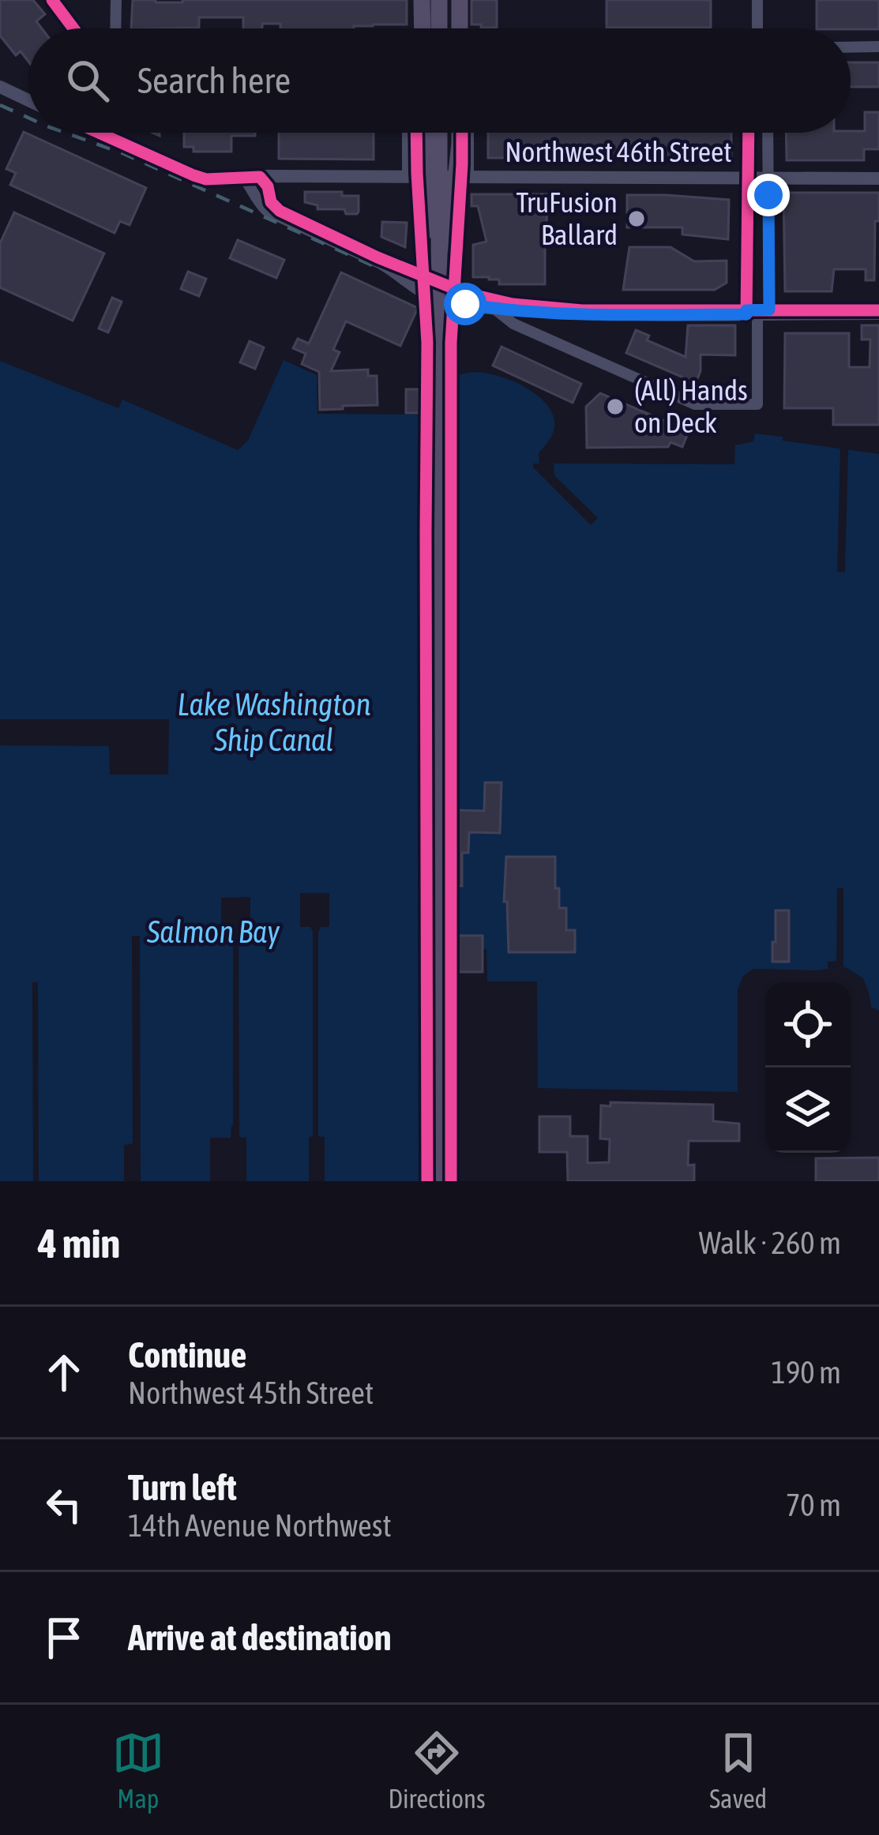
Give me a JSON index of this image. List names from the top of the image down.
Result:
{
  "streets": {
    "street": ["Northwest 46th Street"]
  },
  "water": ["Lake Washington Ship Canal", "Salmon Bay"],
  "places": ["TruFusion Ballard", "(All) Hands on Deck"],
  "page": {
    "search": "Search here",
    "heading": ["4 min", "Walk · 260 m"],
    "list": [
      ["Continue", "Northwest 45th Street", "190 m"],
      ["Turn left", "14th Avenue Northwest", "70 m"],
      "Arrive at destination"
    ],
    "nav": ["Map", "Directions", "Saved"]
  }
}
